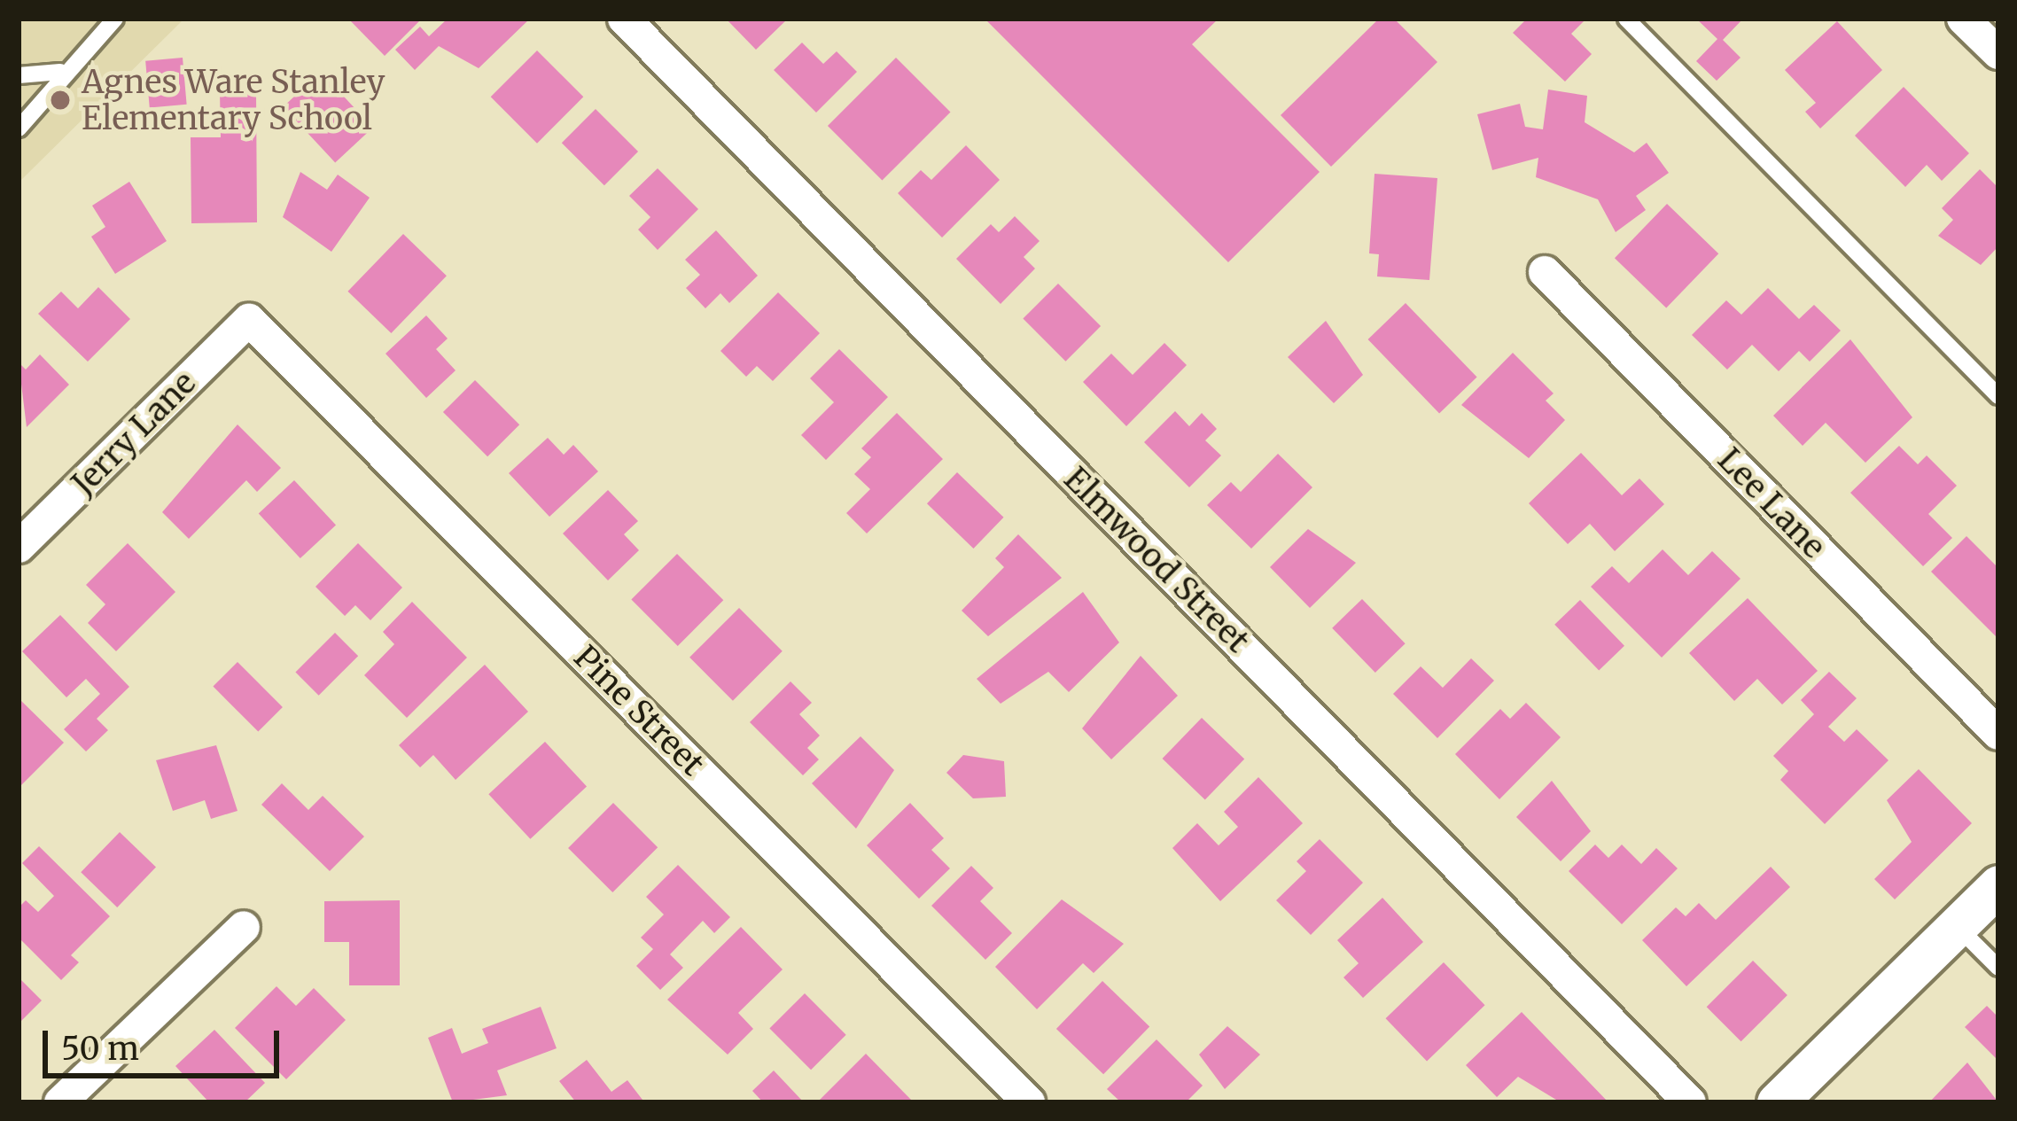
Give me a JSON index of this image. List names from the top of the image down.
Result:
{
  "streets": {
    "street": [
      "Jerry Lane",
      "Lee Lane",
      "Elmwood Street",
      "Pine Street"
    ]
  },
  "crossings": [
    ["Jerry Lane", "Pine Street"]
  ],
  "places": ["Agnes Ware Stanley Elementary School"],
  "scale_bar": "50 m"
}
